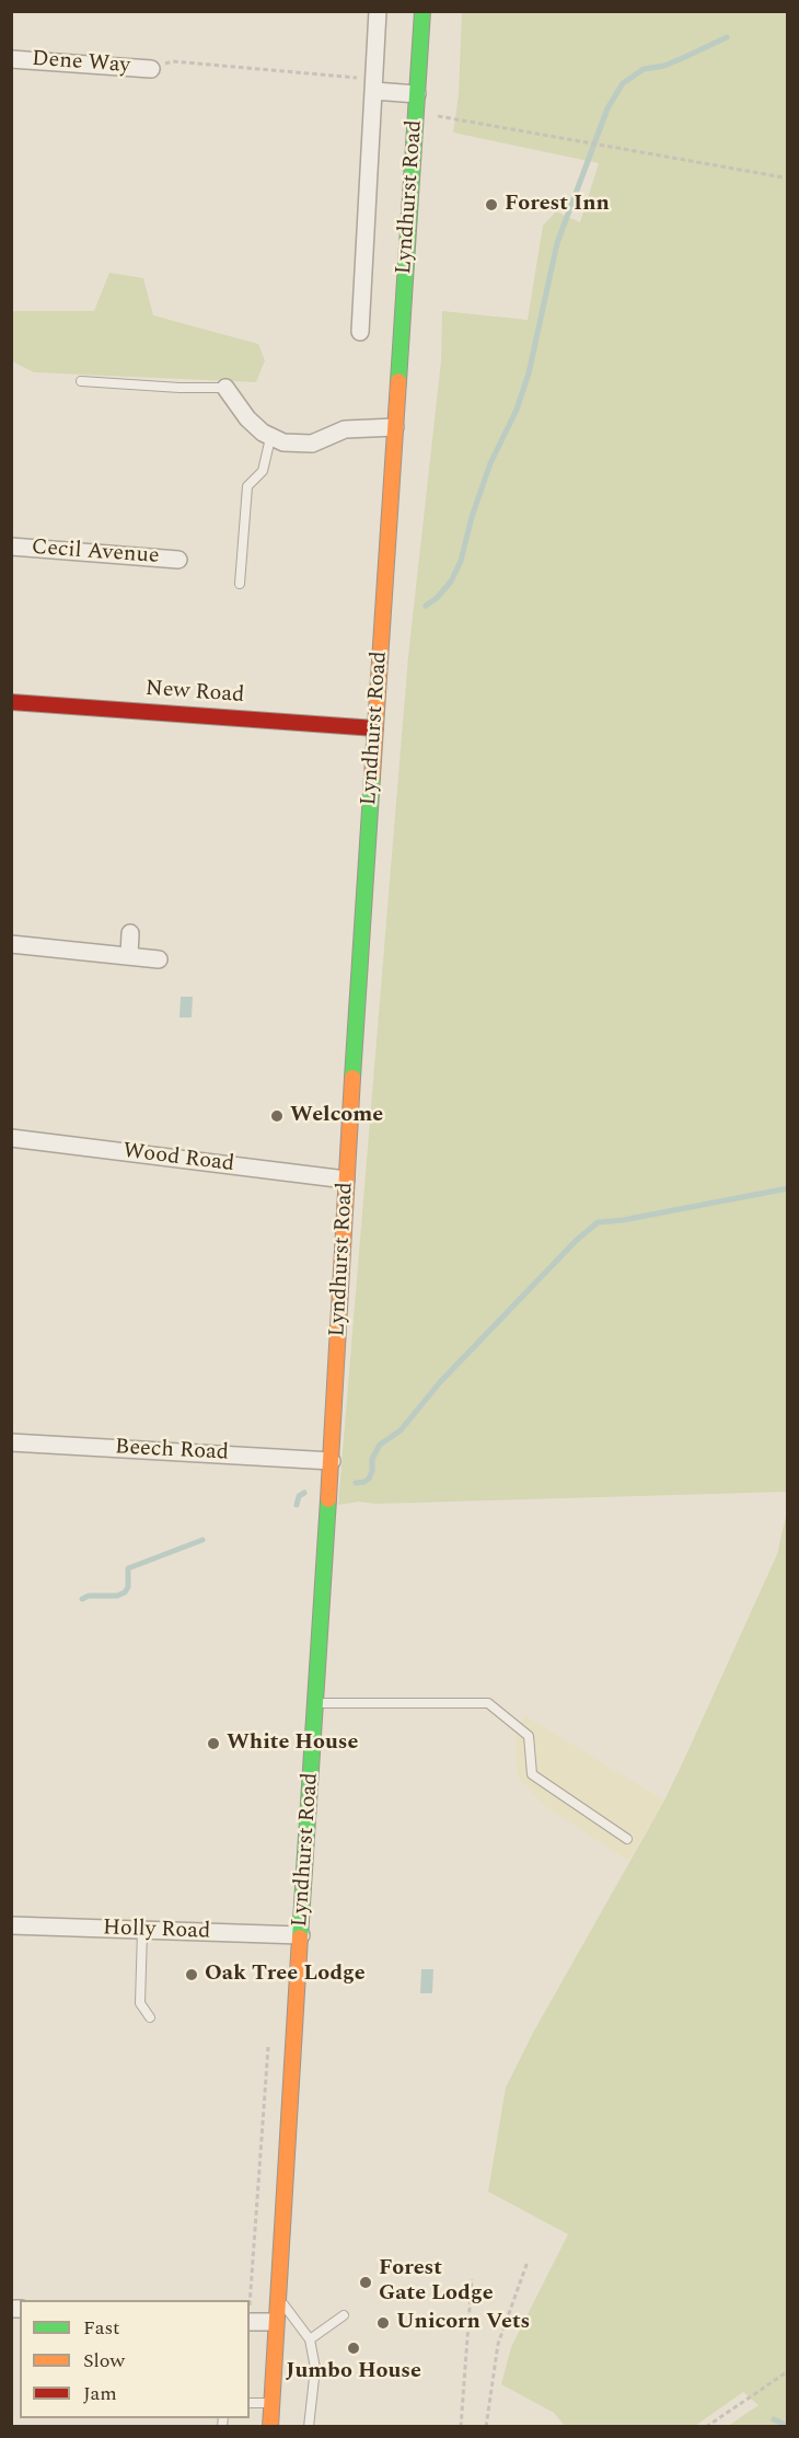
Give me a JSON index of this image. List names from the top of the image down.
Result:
{
  "streets": {
    "main road": ["Lyndhurst Road", "New Road"],
    "street": [
      "Dene Way",
      "Cecil Avenue",
      "Wood Road",
      "Beech Road",
      "Holly Road"
    ]
  },
  "crossings": [
    ["Lyndhurst Road", "New Road"],
    ["Lyndhurst Road", "Wood Road"],
    ["Lyndhurst Road", "Beech Road"],
    ["Lyndhurst Road", "Holly Road"]
  ],
  "places": [
    "Forest Inn",
    "Welcome",
    "White House",
    "Oak Tree Lodge",
    "Forest Gate Lodge",
    "Unicorn Vets",
    "Jumbo House"
  ],
  "legend": ["Fast", "Slow", "Jam"]
}
